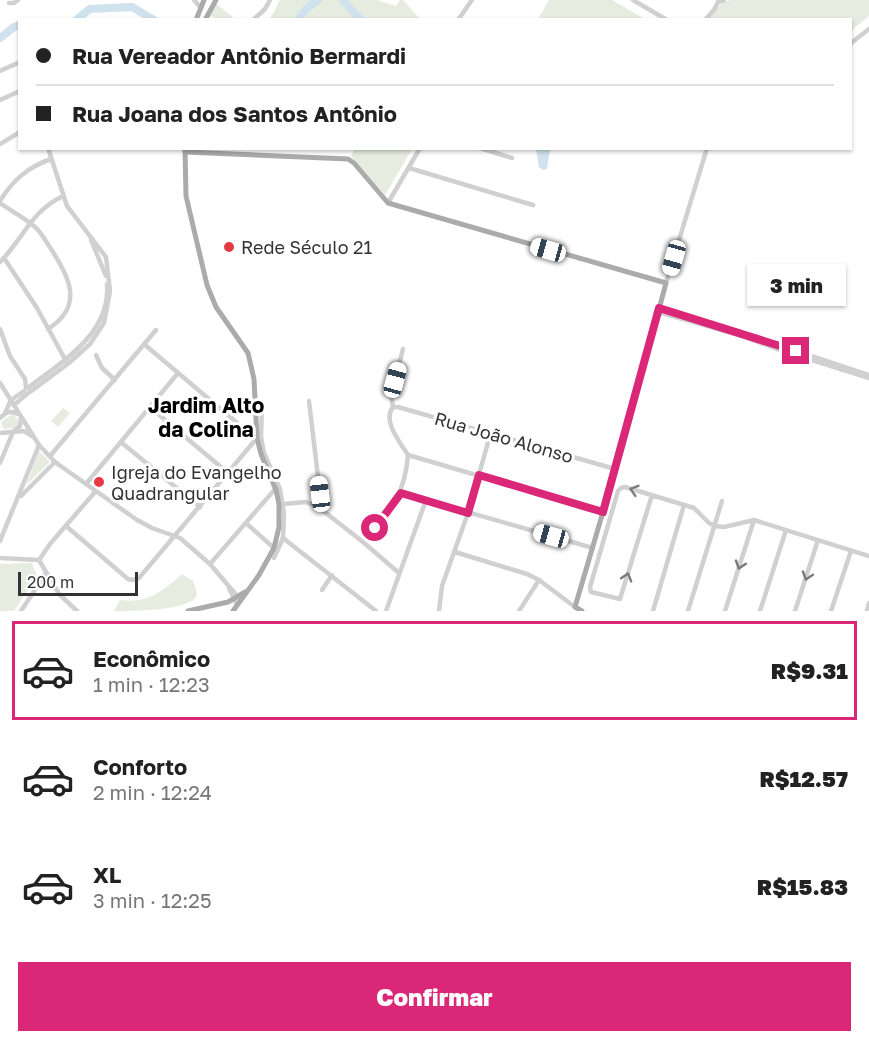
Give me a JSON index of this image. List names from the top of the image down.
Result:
{
  "streets": {
    "street": ["Rua João Alonso"]
  },
  "districts": ["Jardim Alto da Colina"],
  "places": ["Rede Século 21", "Igreja do Evangelho Quadrangular"],
  "scale_bar": "200 m",
  "page": {
    "banner": ["Rua Vereador Antônio Bermardi", "Rua Joana dos Santos Antônio"],
    "bubble": "3 min",
    "scale": "200 m",
    "list": [
      {
        "name": "Econômico",
        "note": "1 min · 12:23",
        "value": "R$9.31"
      },
      {
        "name": "Conforto",
        "note": "2 min · 12:24",
        "value": "R$12.57"
      },
      {
        "name": "XL",
        "note": "3 min · 12:25",
        "value": "R$15.83"
      }
    ],
    "buttons": "Confirmar"
  }
}
